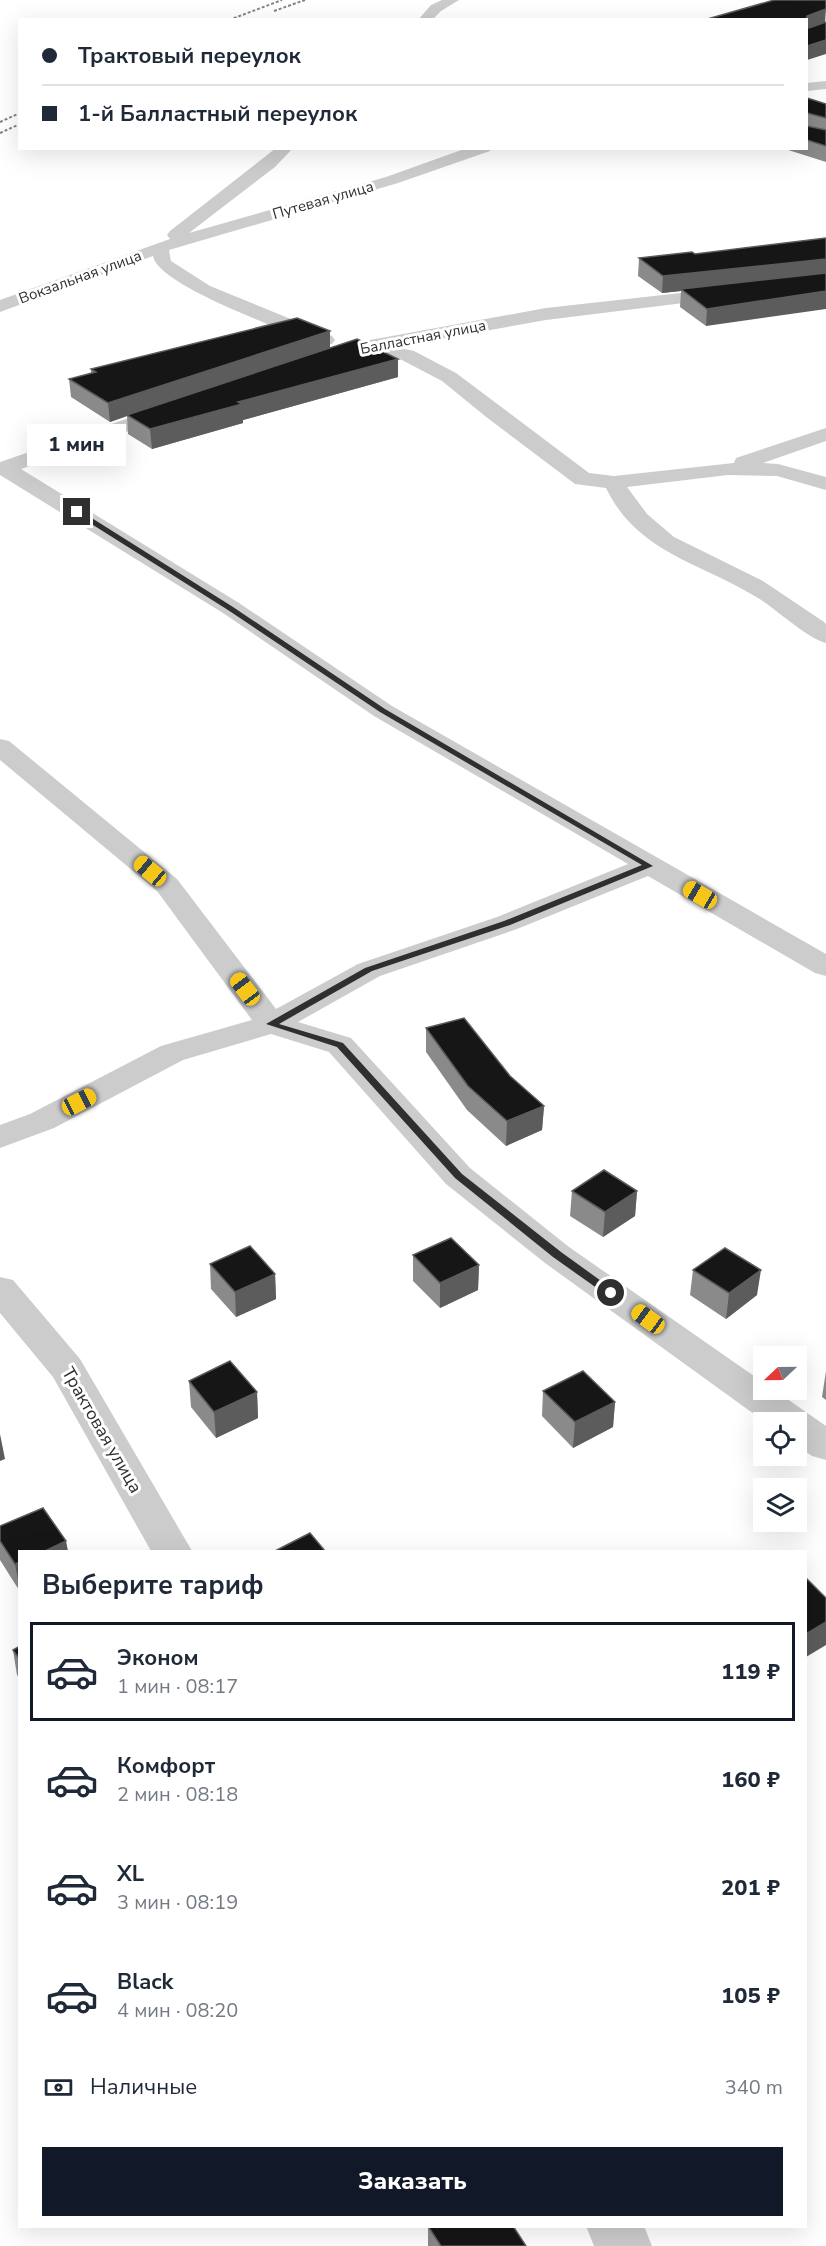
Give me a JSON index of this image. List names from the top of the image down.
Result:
{
  "streets": {
    "street": [
      "Путевая улица",
      "Вокзальная улица",
      "Балластная улица",
      "Трактовая улица"
    ]
  },
  "crossings": [
    ["Путевая улица", "Вокзальная улица"]
  ],
  "north": "left",
  "page": {
    "banner": ["Трактовый переулок", "1-й Балластный переулок"],
    "bubble": "1 мин",
    "heading": "Выберите тариф",
    "list": [
      {
        "name": "Эконом",
        "note": "1 мин · 08:17",
        "value": "119 ₽"
      },
      {
        "name": "Комфорт",
        "note": "2 мин · 08:18",
        "value": "160 ₽"
      },
      {
        "name": "XL",
        "note": "3 мин · 08:19",
        "value": "201 ₽"
      },
      {
        "name": "Black",
        "note": "4 мин · 08:20",
        "value": "105 ₽"
      }
    ],
    "pay": ["Наличные", "340 m"],
    "buttons": "Заказать"
  }
}
